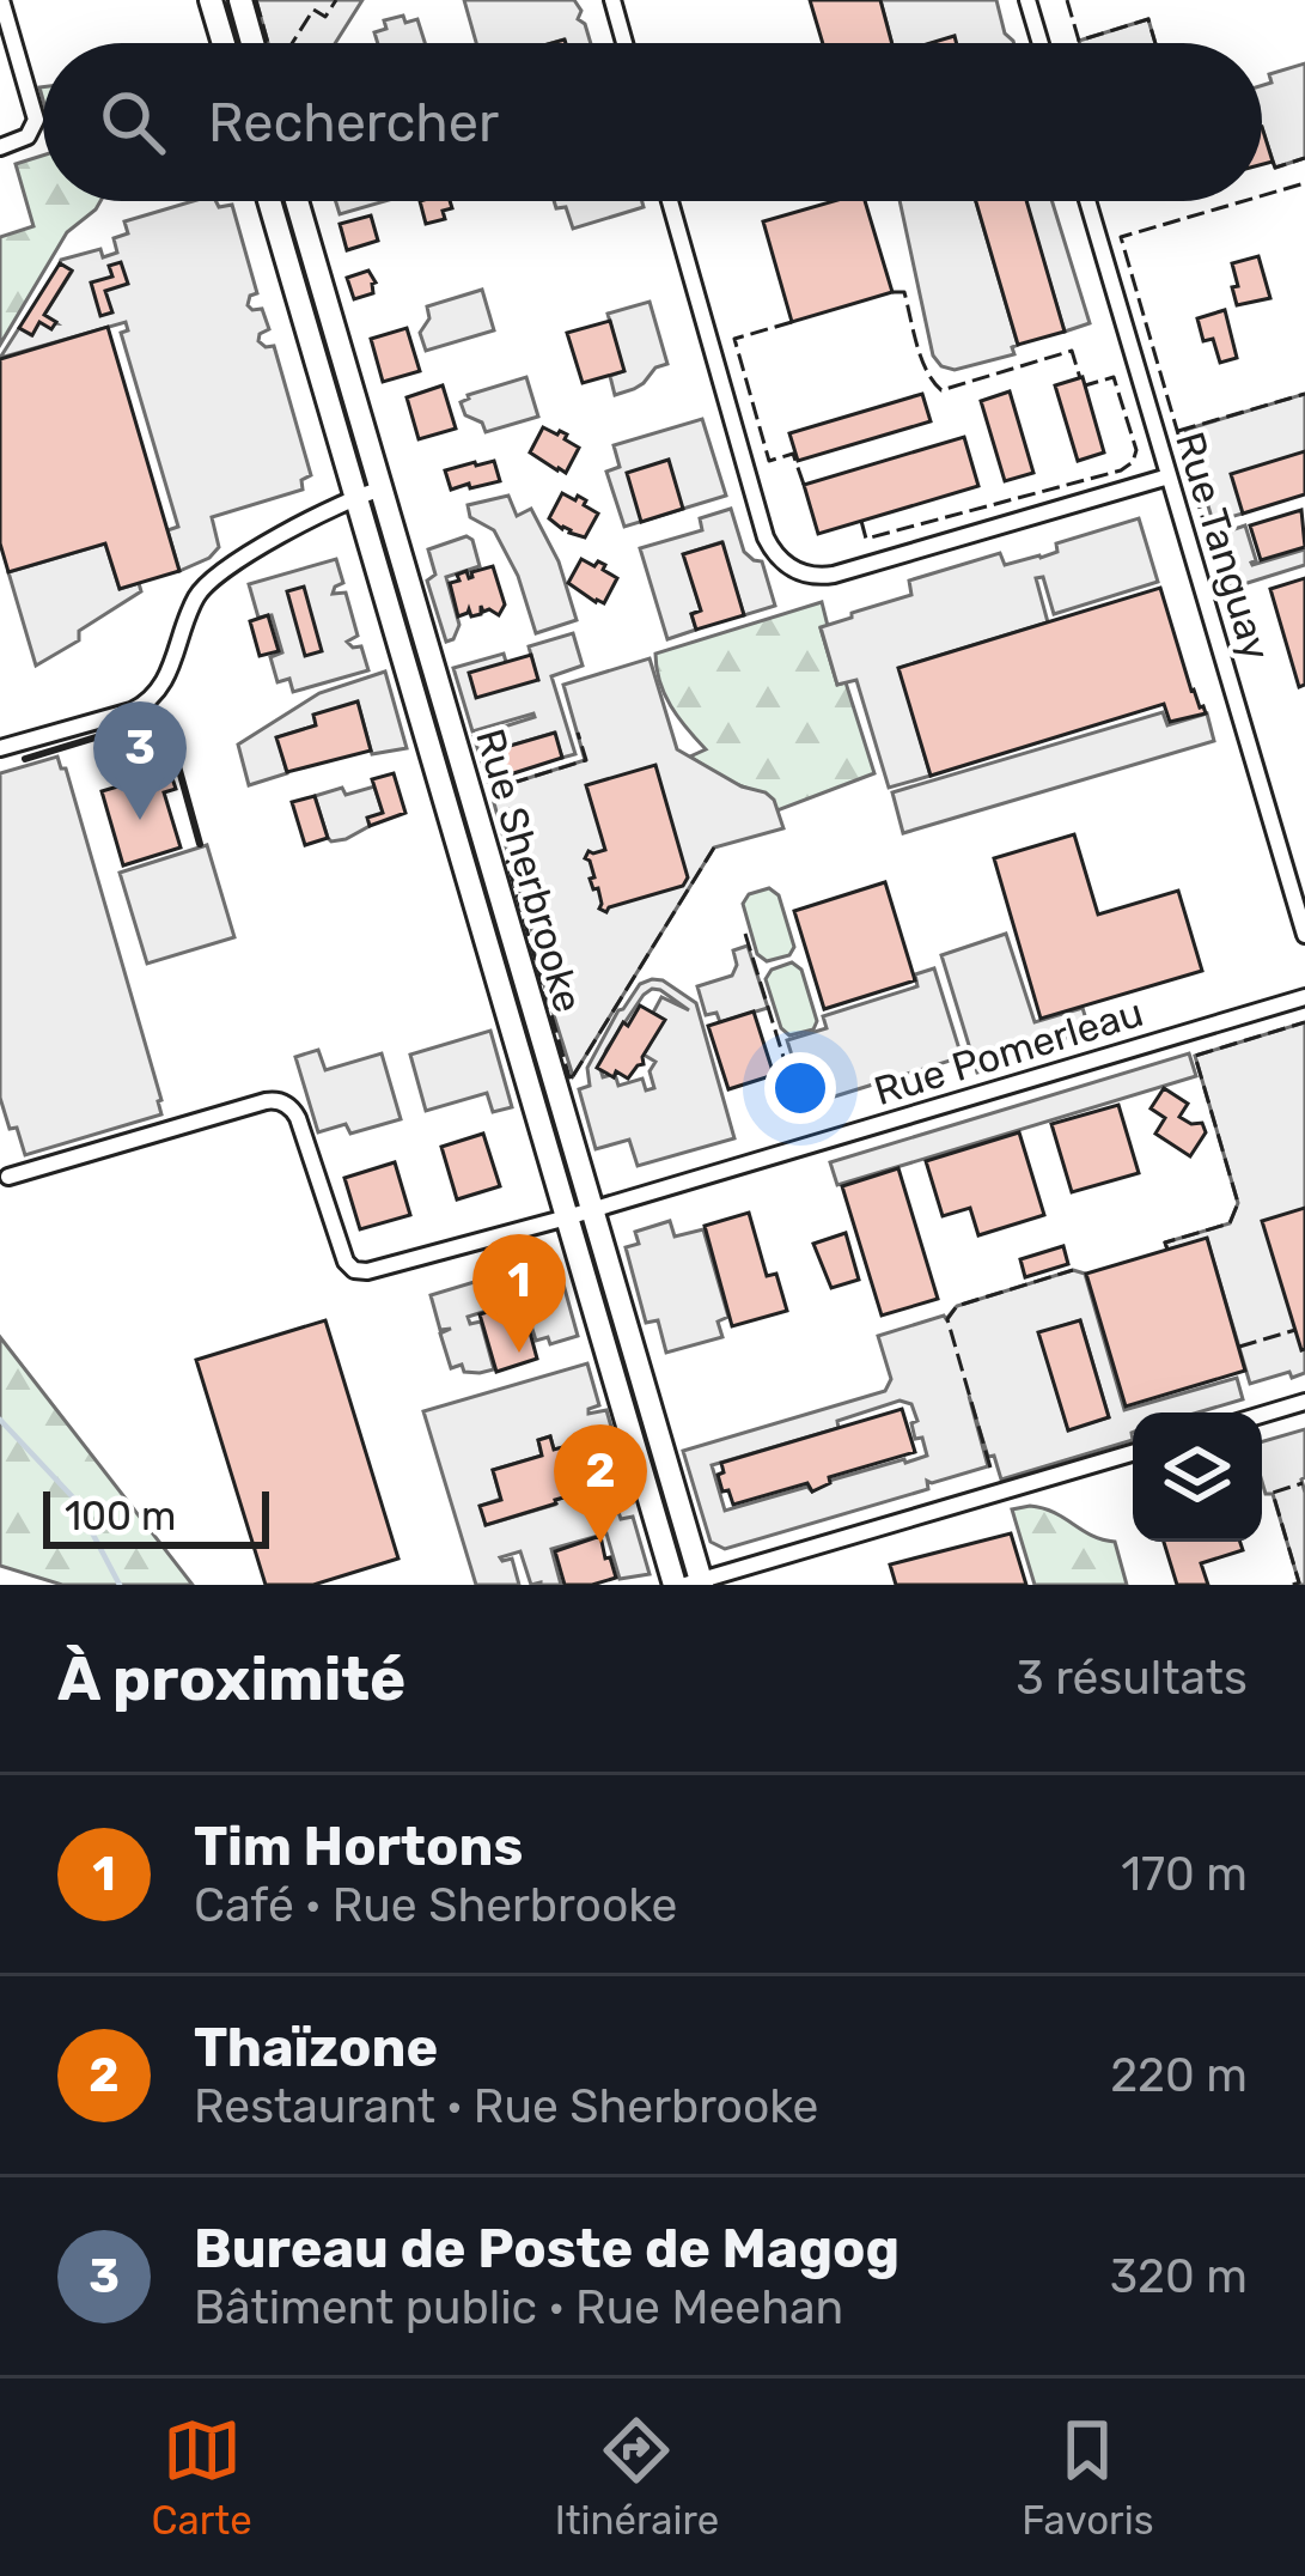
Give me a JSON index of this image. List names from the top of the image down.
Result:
{
  "streets": {
    "main road": ["Rue Sherbrooke"],
    "street": ["Rue Tanguay", "Rue Pomerleau"]
  },
  "crossings": [
    ["Rue Sherbrooke", "Rue Pomerleau"]
  ],
  "scale_bar": "100 m",
  "page": {
    "search": "Rechercher",
    "pins": ["3", "1", "2"],
    "scale": "100 m",
    "heading": ["À proximité", "3 résultats"],
    "list": [
      {
        "mark": "1",
        "name": "Tim Hortons",
        "note": "Café · Rue Sherbrooke",
        "value": "170 m"
      },
      {
        "mark": "2",
        "name": "Thaïzone",
        "note": "Restaurant · Rue Sherbrooke",
        "value": "220 m"
      },
      {
        "mark": "3",
        "name": "Bureau de Poste de Magog",
        "note": "Bâtiment public · Rue Meehan",
        "value": "320 m"
      }
    ],
    "nav": ["Carte", "Itinéraire", "Favoris"]
  }
}
